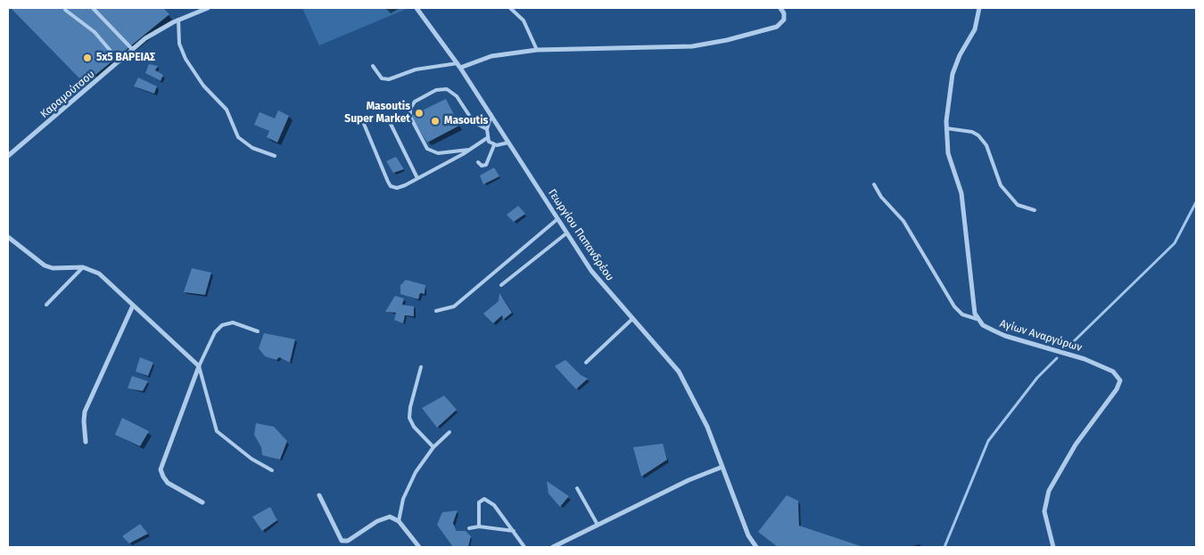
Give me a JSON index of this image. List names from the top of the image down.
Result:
{
  "streets": {
    "street": ["Καραμούτσου", "Γεωργίου Παπανδρέου", "Αγίων Αναργύρων"]
  },
  "places": ["5x5 ΒΑΡΕΙΑΣ", "Masoutis Super Market", "Masoutis"]
}
